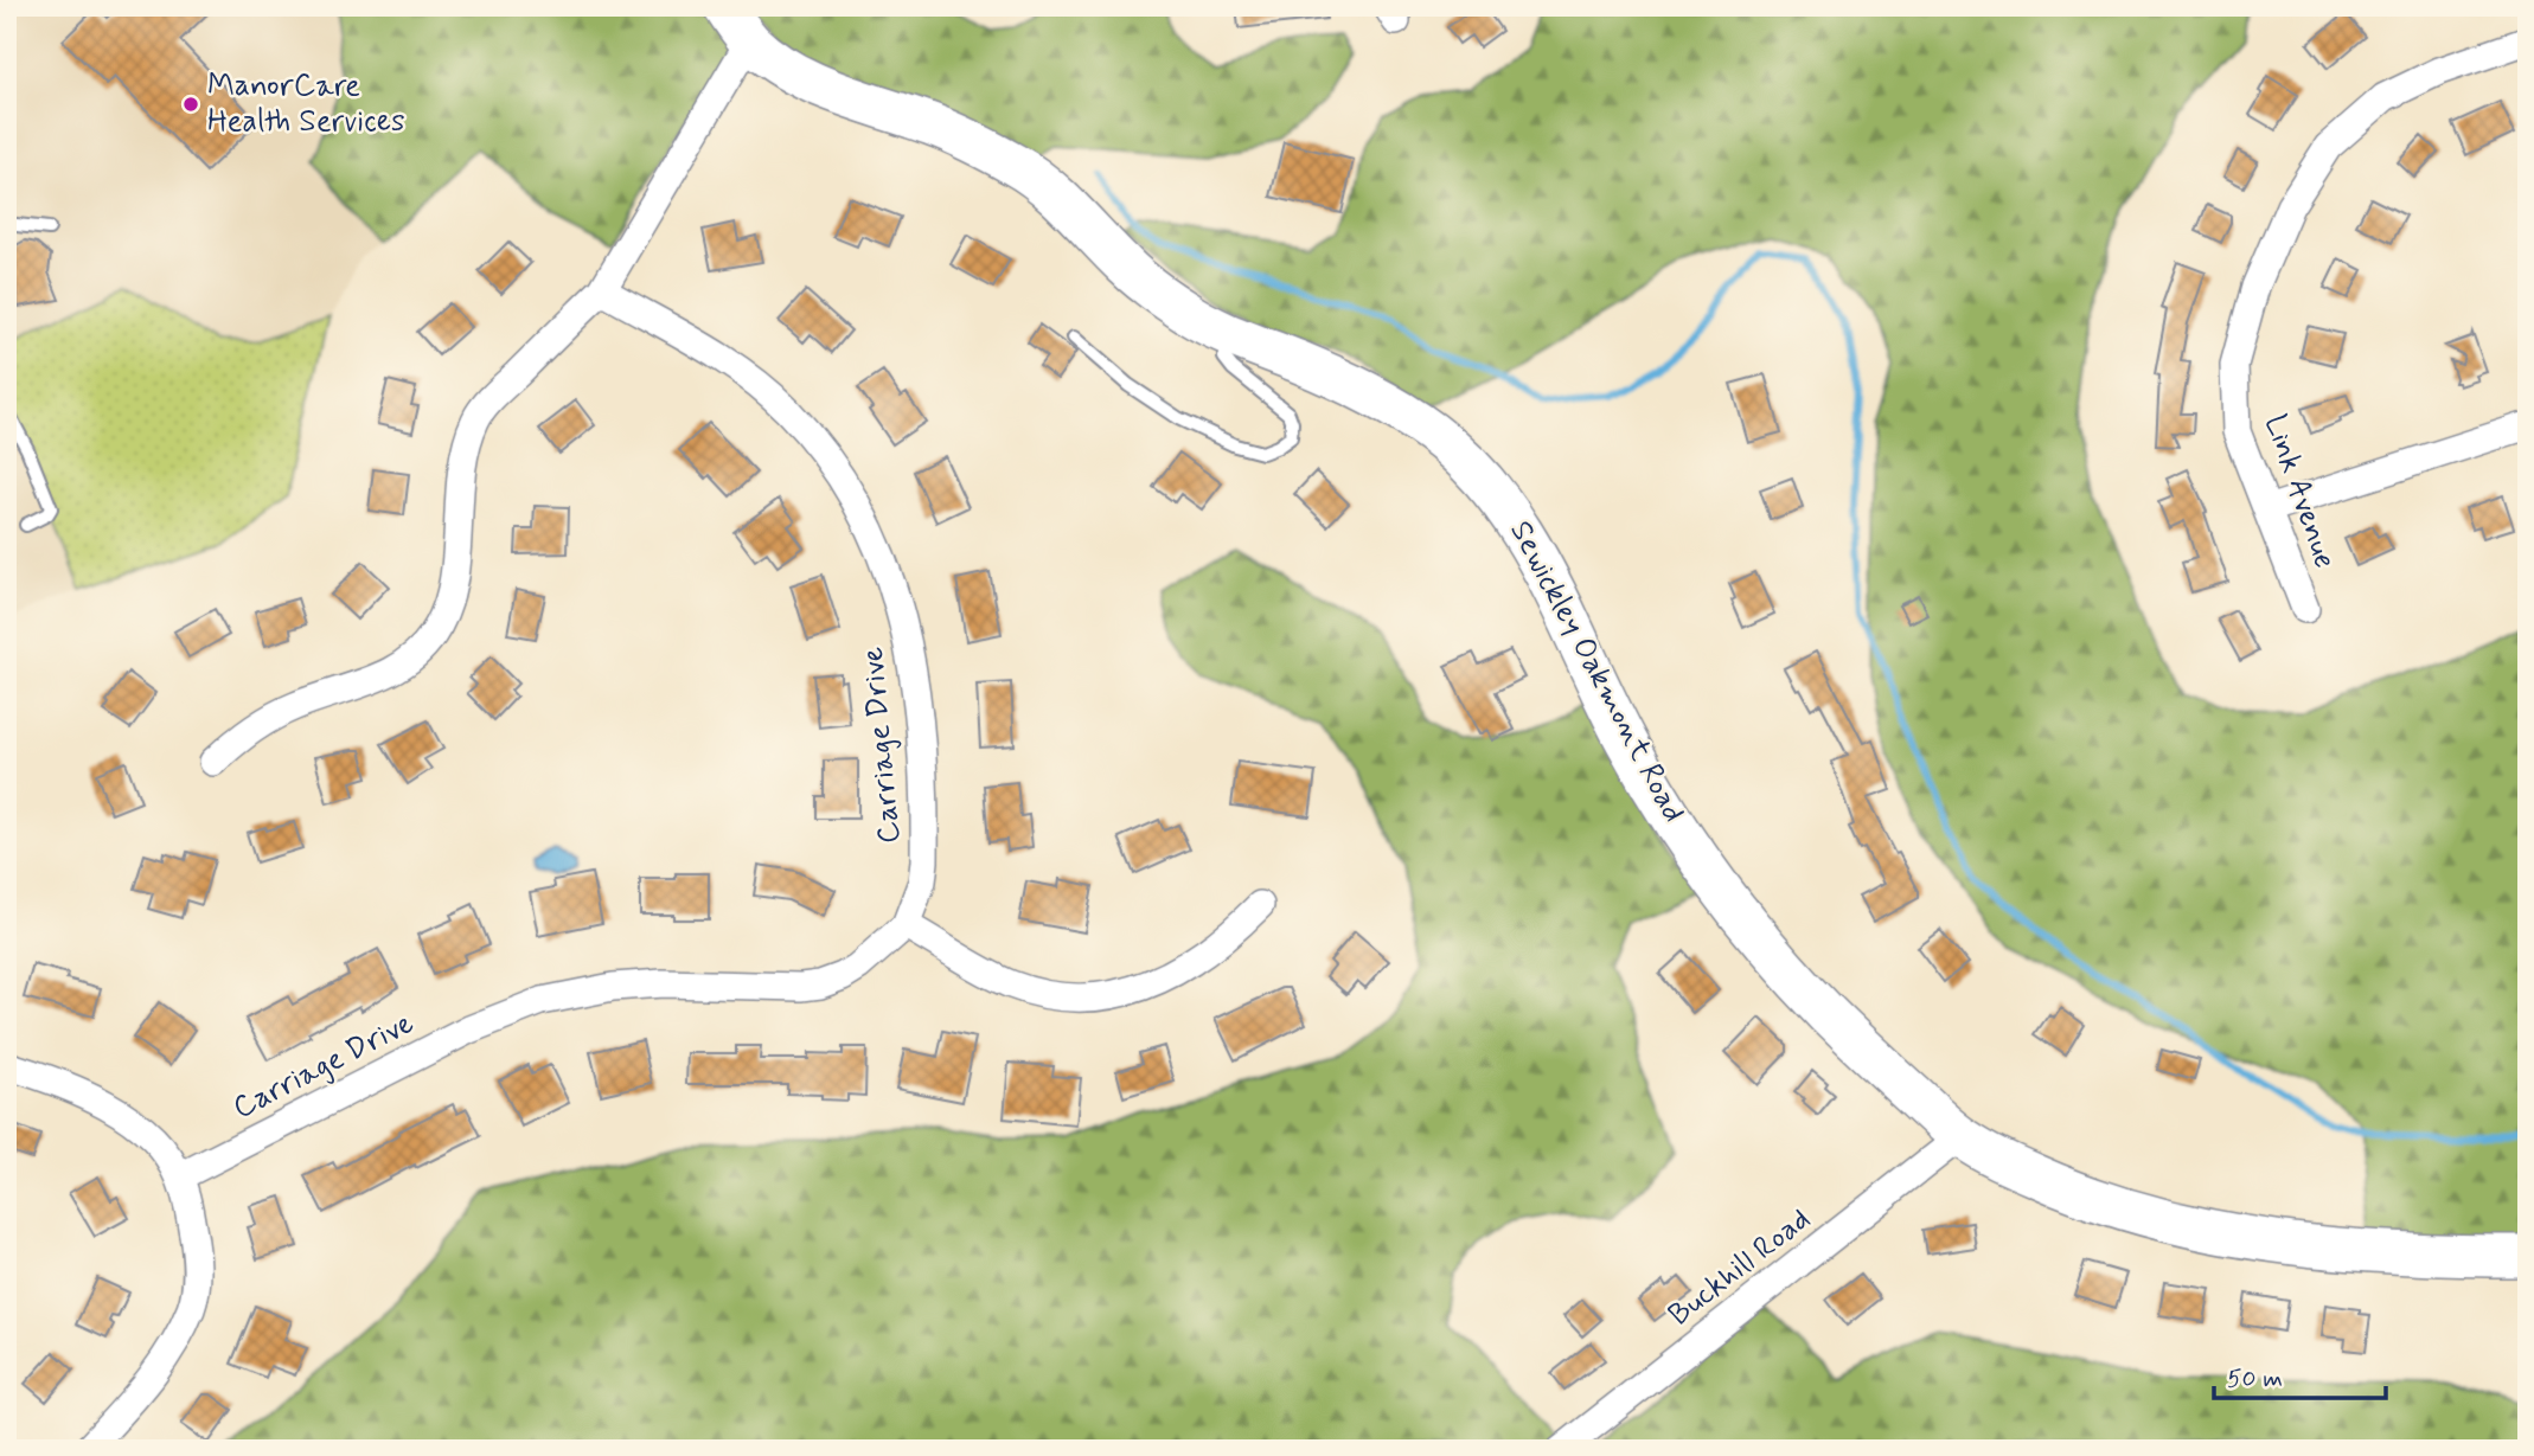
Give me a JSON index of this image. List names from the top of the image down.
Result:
{
  "streets": {
    "main road": ["Sewickley Oakmont Road"],
    "street": ["Link Avenue", "Carriage Drive", "Buckhill Road"]
  },
  "crossings": [
    ["Sewickley Oakmont Road", "Buckhill Road"]
  ],
  "places": ["ManorCare Health Services"],
  "scale_bar": "50 m"
}
